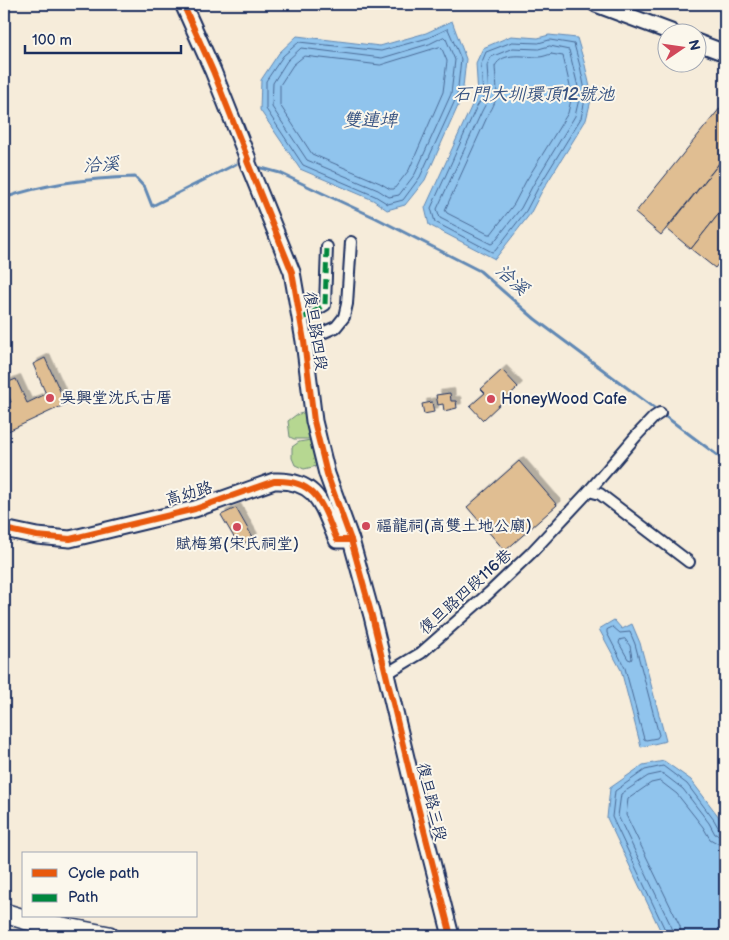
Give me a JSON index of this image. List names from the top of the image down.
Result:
{
  "streets": {
    "street": [
      "復旦路四段",
      "高幼路",
      "復旦路四段116巷",
      "復旦路三段"
    ]
  },
  "crossings": [
    ["復旦路四段", "高幼路"],
    ["復旦路四段", "復旦路四段116巷"],
    ["復旦路四段", "復旦路三段"],
    ["復旦路四段116巷", "復旦路三段"]
  ],
  "water": ["石門大圳環頂12號池", "雙連埤", "洽溪"],
  "places": [
    "吳興堂沈氏古厝",
    "HoneyWood Cafe",
    "福龍祠(高雙土地公廟)",
    "賦梅第(宋氏祠堂)"
  ],
  "legend": ["Cycle path", "Path"],
  "scale_bar": "100 m",
  "north": "right"
}
